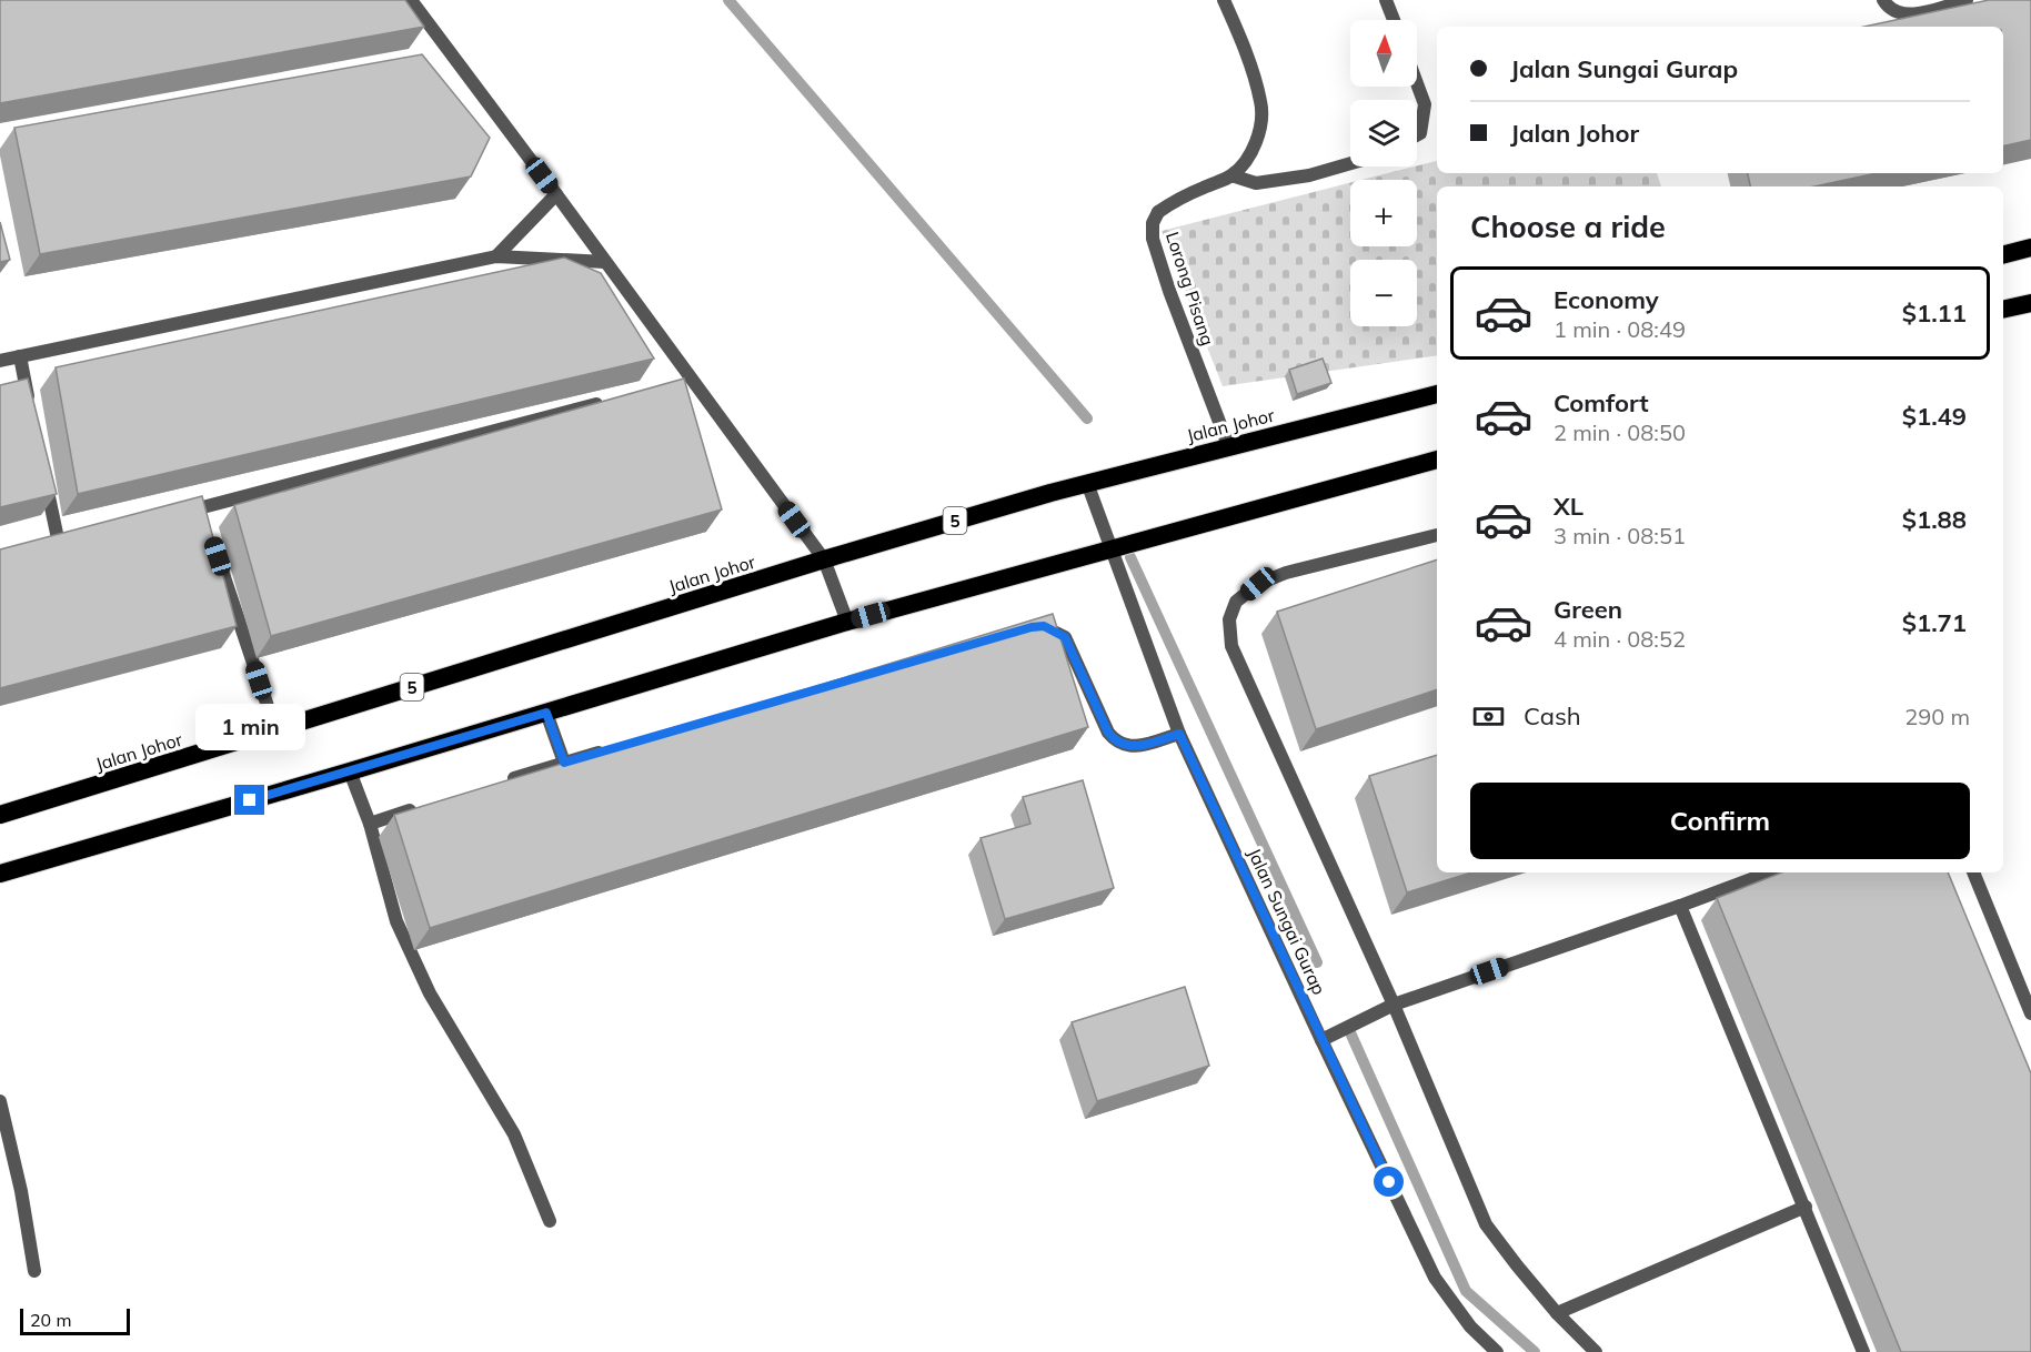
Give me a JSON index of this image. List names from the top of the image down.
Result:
{
  "streets": {
    "highway": ["Jalan Johor", "5"],
    "street": ["Lorong Pisang", "Jalan Sungai Gurap"]
  },
  "crossings": [
    ["Lorong Pisang", "Jalan Johor"],
    ["Jalan Johor", "Jalan Sungai Gurap"]
  ],
  "scale_bar": "20 m",
  "north": "top",
  "page": {
    "map_buttons": ["+", "−"],
    "banner": ["Jalan Sungai Gurap", "Jalan Johor"],
    "heading": "Choose a ride",
    "list": [
      {
        "name": "Economy",
        "note": "1 min · 08:49",
        "value": "$1.11"
      },
      {
        "name": "Comfort",
        "note": "2 min · 08:50",
        "value": "$1.49"
      },
      {
        "name": "XL",
        "note": "3 min · 08:51",
        "value": "$1.88"
      },
      {
        "name": "Green",
        "note": "4 min · 08:52",
        "value": "$1.71"
      }
    ],
    "pay": ["Cash", "290 m"],
    "bubble": "1 min",
    "buttons": "Confirm",
    "scale": "20 m"
  }
}
